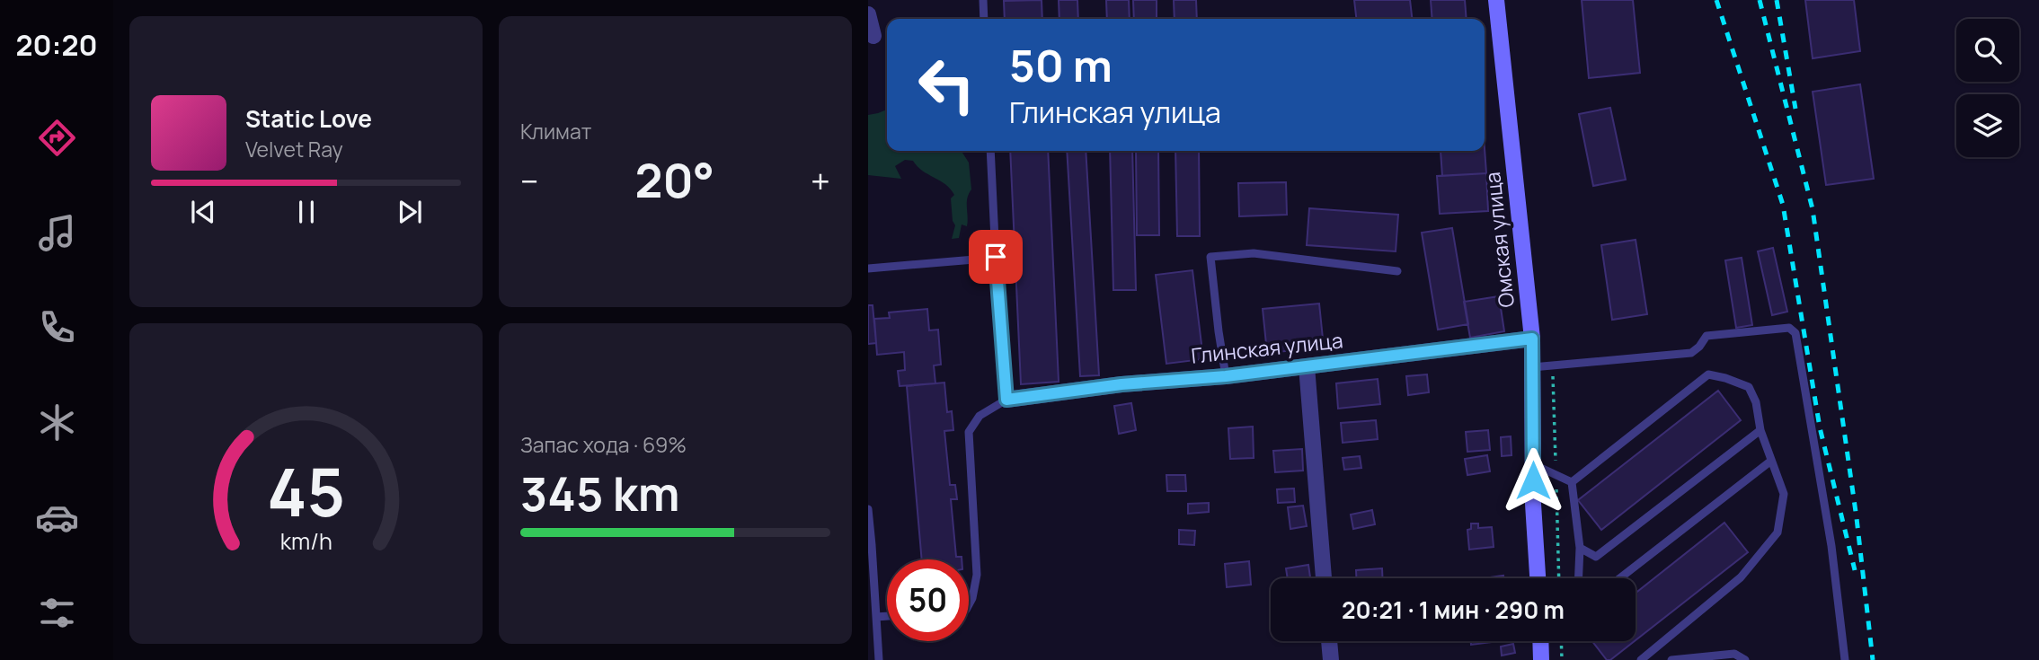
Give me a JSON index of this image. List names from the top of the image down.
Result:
{
  "streets": {
    "main road": ["Омская улица"],
    "street": ["Глинская улица"]
  },
  "crossings": [
    ["Омская улица", "Глинская улица"]
  ],
  "page": {
    "tabs": "20:20",
    "tile": [
      "Климат",
      ["Запас хода · 69%", "345 km"]
    ],
    "turn": ["50 m", "Глинская улица"],
    "song": ["Static Love", "Velvet Ray"],
    "heat": ["−", "20°", "+"],
    "limit": "50",
    "trip": "20:21 · 1 мин · 290 m",
    "gauge": ["45", "km/h"]
  }
}
